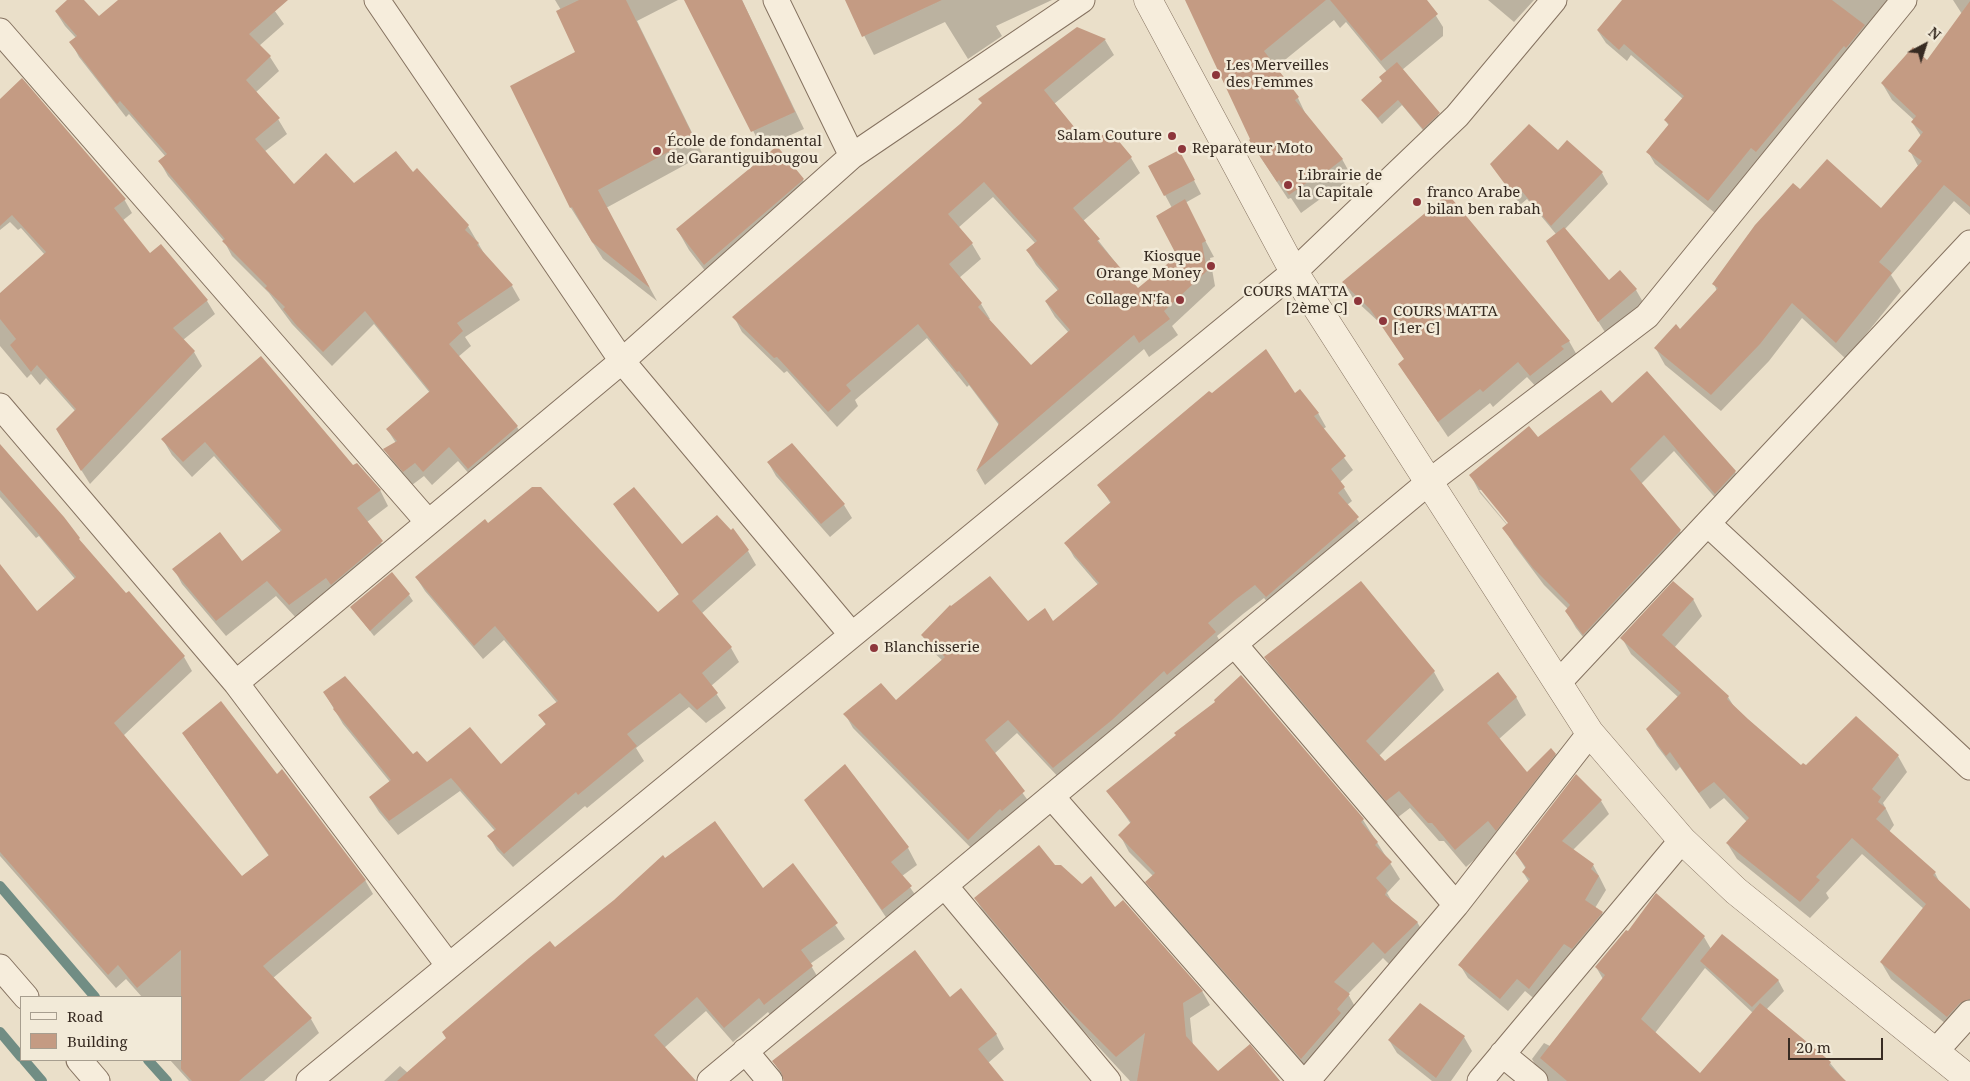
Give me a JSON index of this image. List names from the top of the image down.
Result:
{
  "places": [
    "Les Merveilles des Femmes",
    "Salam Couture",
    "Reparateur Moto",
    "École de fondamental de Garantiguibougou",
    "Librairie de la Capitale",
    "franco Arabe bilan ben rabah",
    "Kiosque Orange Money",
    "Collage N'fa",
    "COURS MATTA [2ème C]",
    "COURS MATTA [1er C]",
    "Blanchisserie"
  ],
  "legend": ["Road", "Building"],
  "scale_bar": "20 m",
  "north": "top right"
}
